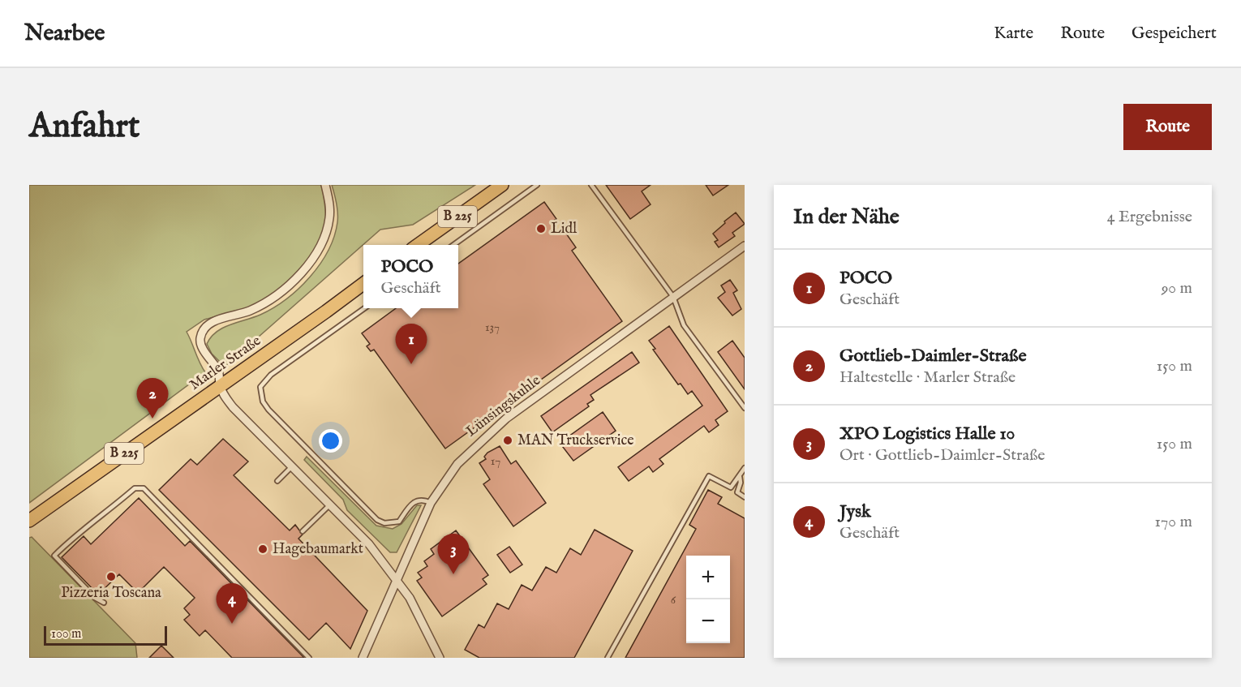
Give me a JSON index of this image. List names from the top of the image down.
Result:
{
  "streets": {
    "main road": ["B 225", "Marler Straße"],
    "street": ["Lünsingskuhle"]
  },
  "places": [
    "Lidl",
    "MAN Truckservice",
    "Hagebaumarkt",
    "Pizzeria Toscana"
  ],
  "house_numbers": ["137", "17", "6"],
  "scale_bar": "100 m",
  "page": {
    "header": "Nearbee",
    "nav": ["Karte", "Route", "Gespeichert"],
    "buttons": "Route",
    "title": "Anfahrt",
    "heading": ["In der Nähe", "4 Ergebnisse"],
    "popup": ["POCO", "Geschäft"],
    "list": [
      {
        "mark": "1",
        "name": "POCO",
        "note": "Geschäft",
        "value": "90 m"
      },
      {
        "mark": "2",
        "name": "Gottlieb-Daimler-Straße",
        "note": "Haltestelle · Marler Straße",
        "value": "150 m"
      },
      {
        "mark": "3",
        "name": "XPO Logistics Halle 10",
        "note": "Ort · Gottlieb-Daimler-Straße",
        "value": "150 m"
      },
      {
        "mark": "4",
        "name": "Jysk",
        "note": "Geschäft",
        "value": "170 m"
      }
    ],
    "pins": [
      "1",
      "2",
      "3",
      "4"
    ],
    "map_buttons": ["+", "−"],
    "scale": "100 m"
  }
}
